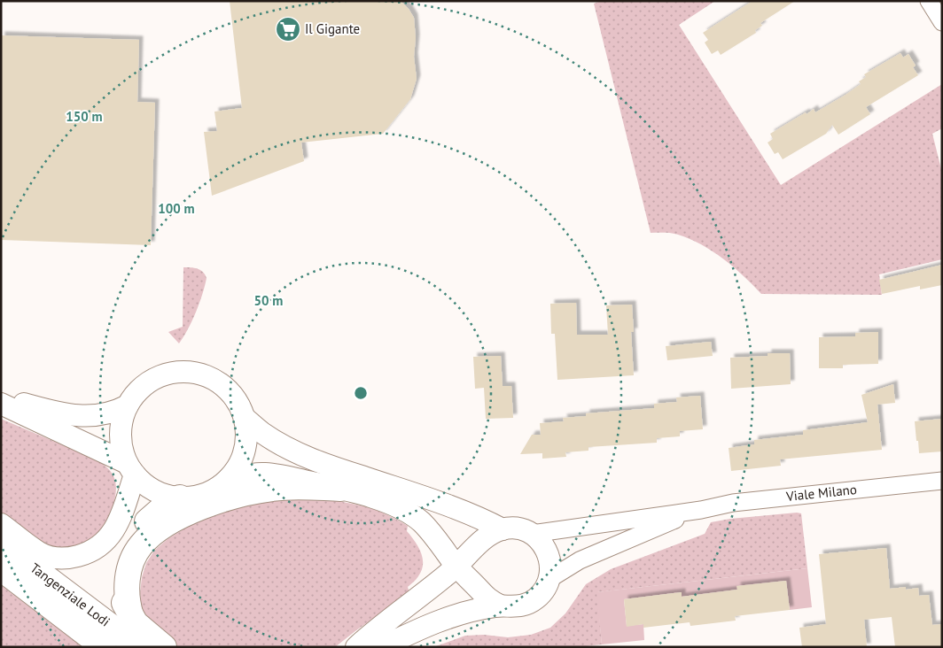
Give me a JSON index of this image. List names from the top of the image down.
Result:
{
  "streets": {
    "highway": ["Tangenziale Lodi"],
    "street": ["Viale Milano"]
  },
  "places": {
    "supermarket": ["Il Gigante"]
  },
  "rings": ["150 m", "100 m", "50 m"]
}
